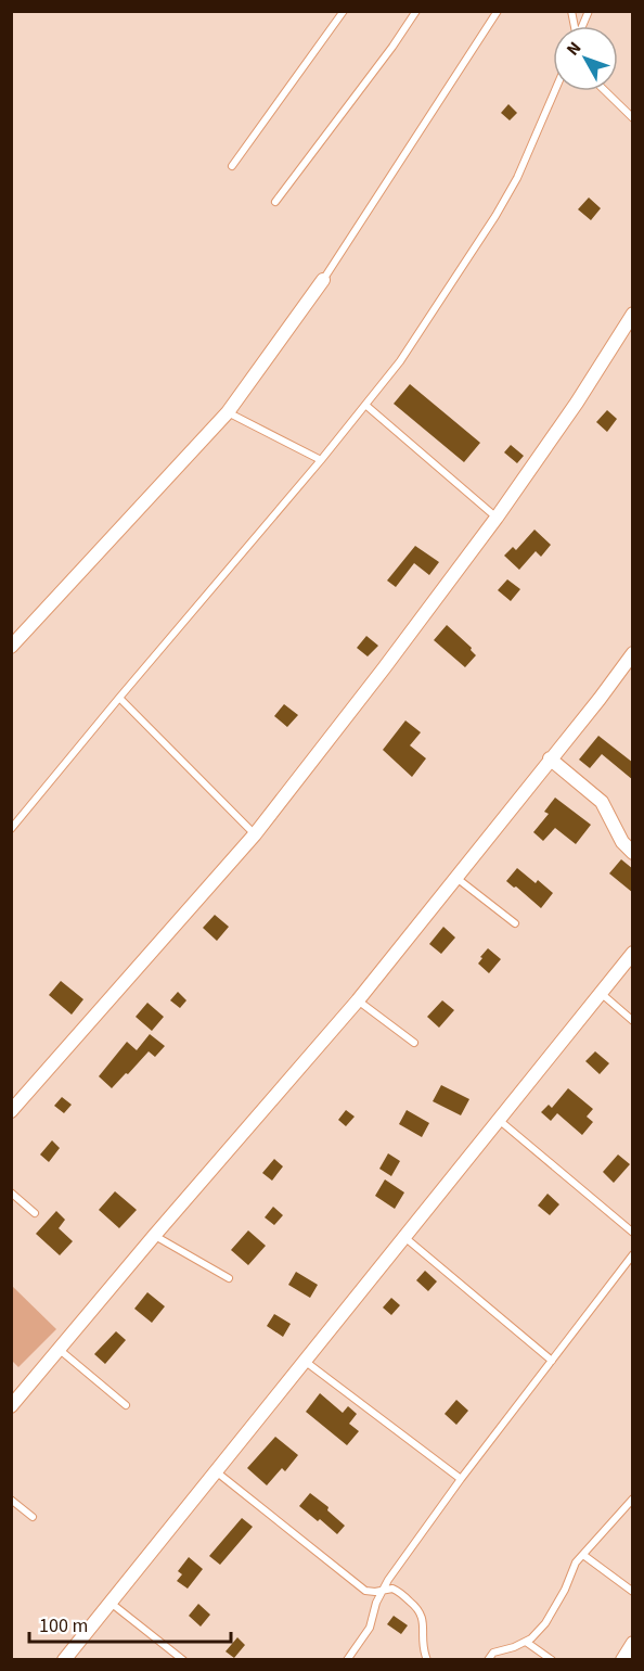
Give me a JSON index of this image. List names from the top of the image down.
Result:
{
  "scale_bar": "100 m",
  "north": "top left"
}
